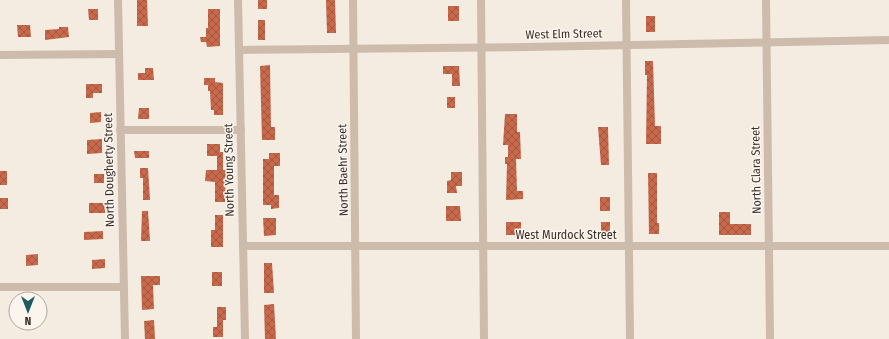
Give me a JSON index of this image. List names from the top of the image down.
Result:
{
  "streets": {
    "street": [
      "West Elm Street",
      "North Dougherty Street",
      "North Young Street",
      "North Baehr Street",
      "North Clara Street",
      "West Murdock Street"
    ]
  },
  "crossings": [
    ["West Elm Street", "North Young Street"],
    ["West Elm Street", "North Baehr Street"],
    ["West Elm Street", "North Clara Street"],
    ["North Young Street", "West Murdock Street"],
    ["North Baehr Street", "West Murdock Street"],
    ["North Clara Street", "West Murdock Street"]
  ],
  "north": "bottom"
}
